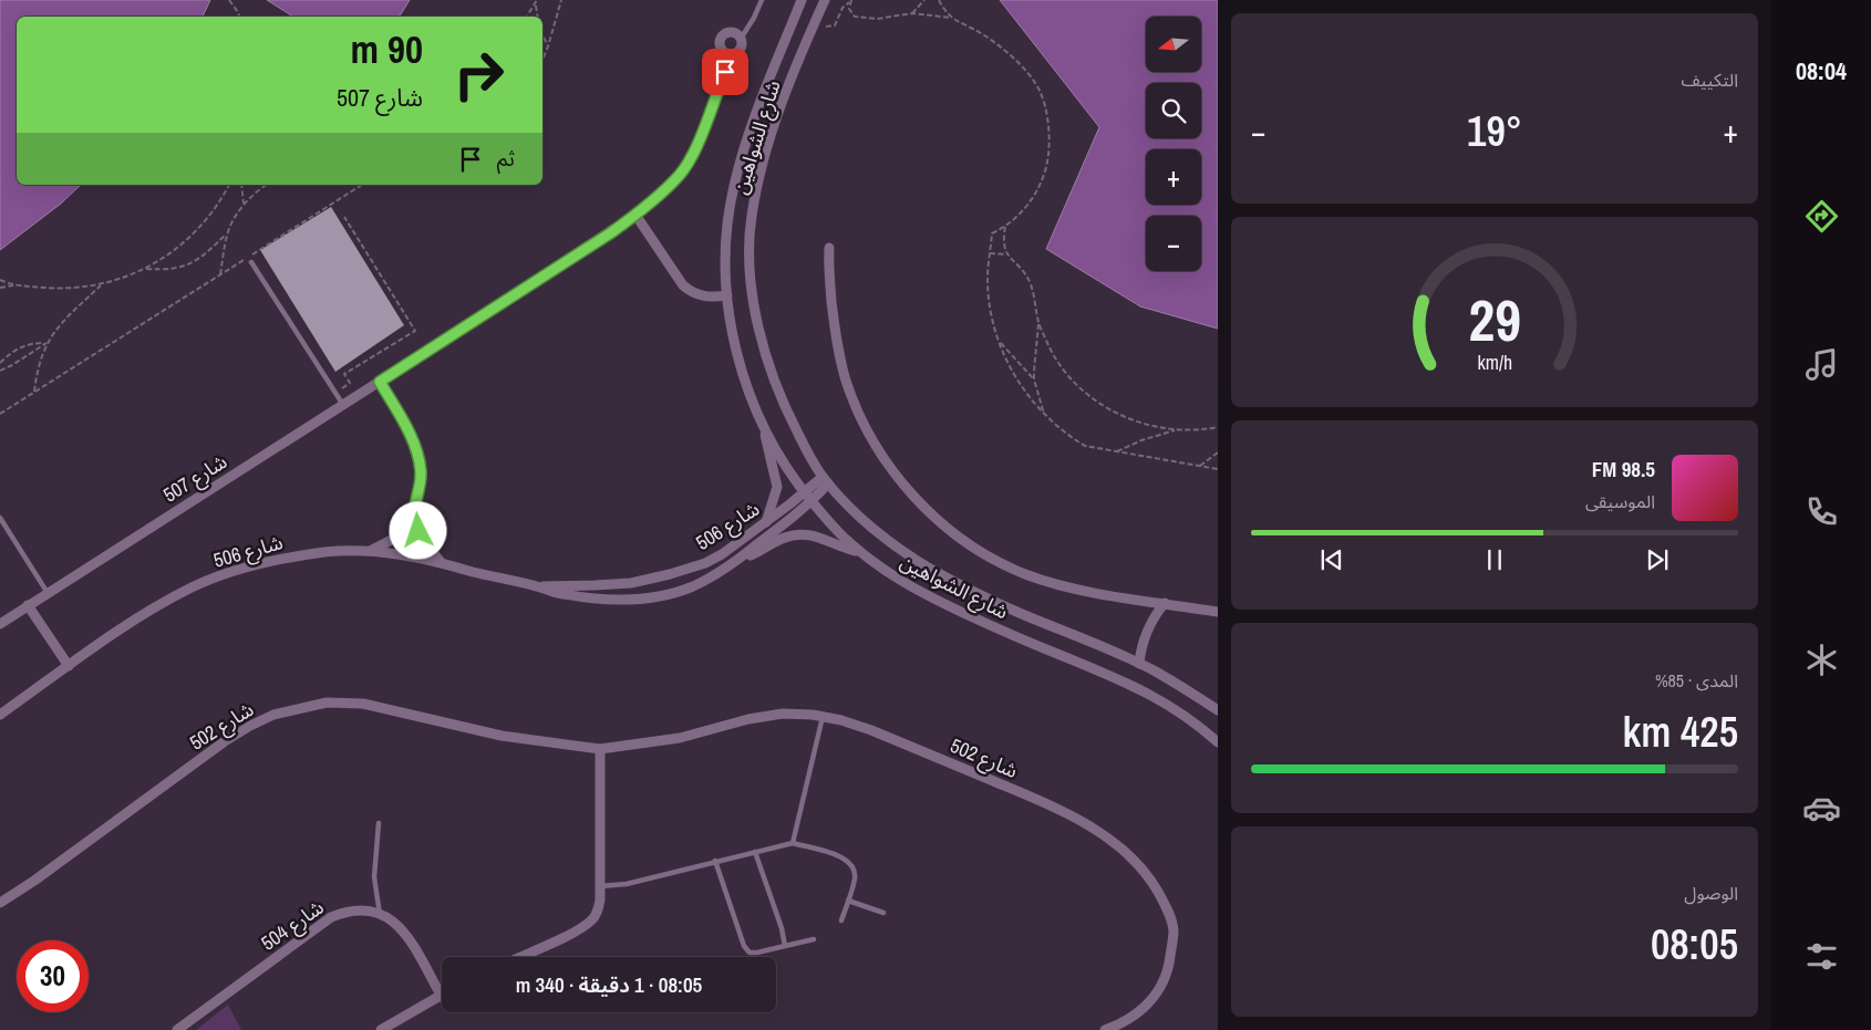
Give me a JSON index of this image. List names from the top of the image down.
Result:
{
  "streets": {
    "street": [
      "شارع الشواهين",
      "شارع 507",
      "شارع 506",
      "شارع 502",
      "شارع 504"
    ]
  },
  "crossings": [
    ["شارع الشواهين", "شارع 506"]
  ],
  "north": "left",
  "page": {
    "tabs": "08:04",
    "tile": [
      "التكييف",
      ["المدى · 85%", "425 km"],
      ["الوصول", "08:05"]
    ],
    "map_buttons": ["+", "−"],
    "turn": ["90 m", "شارع 507"],
    "heat": ["−", "19°", "+"],
    "then": "ثم",
    "song": ["98.5 FM", "الموسيقى"],
    "limit": "30",
    "trip": "08:05 · 1 دقيقة · 340 m",
    "gauge": ["29", "km/h"]
  }
}
